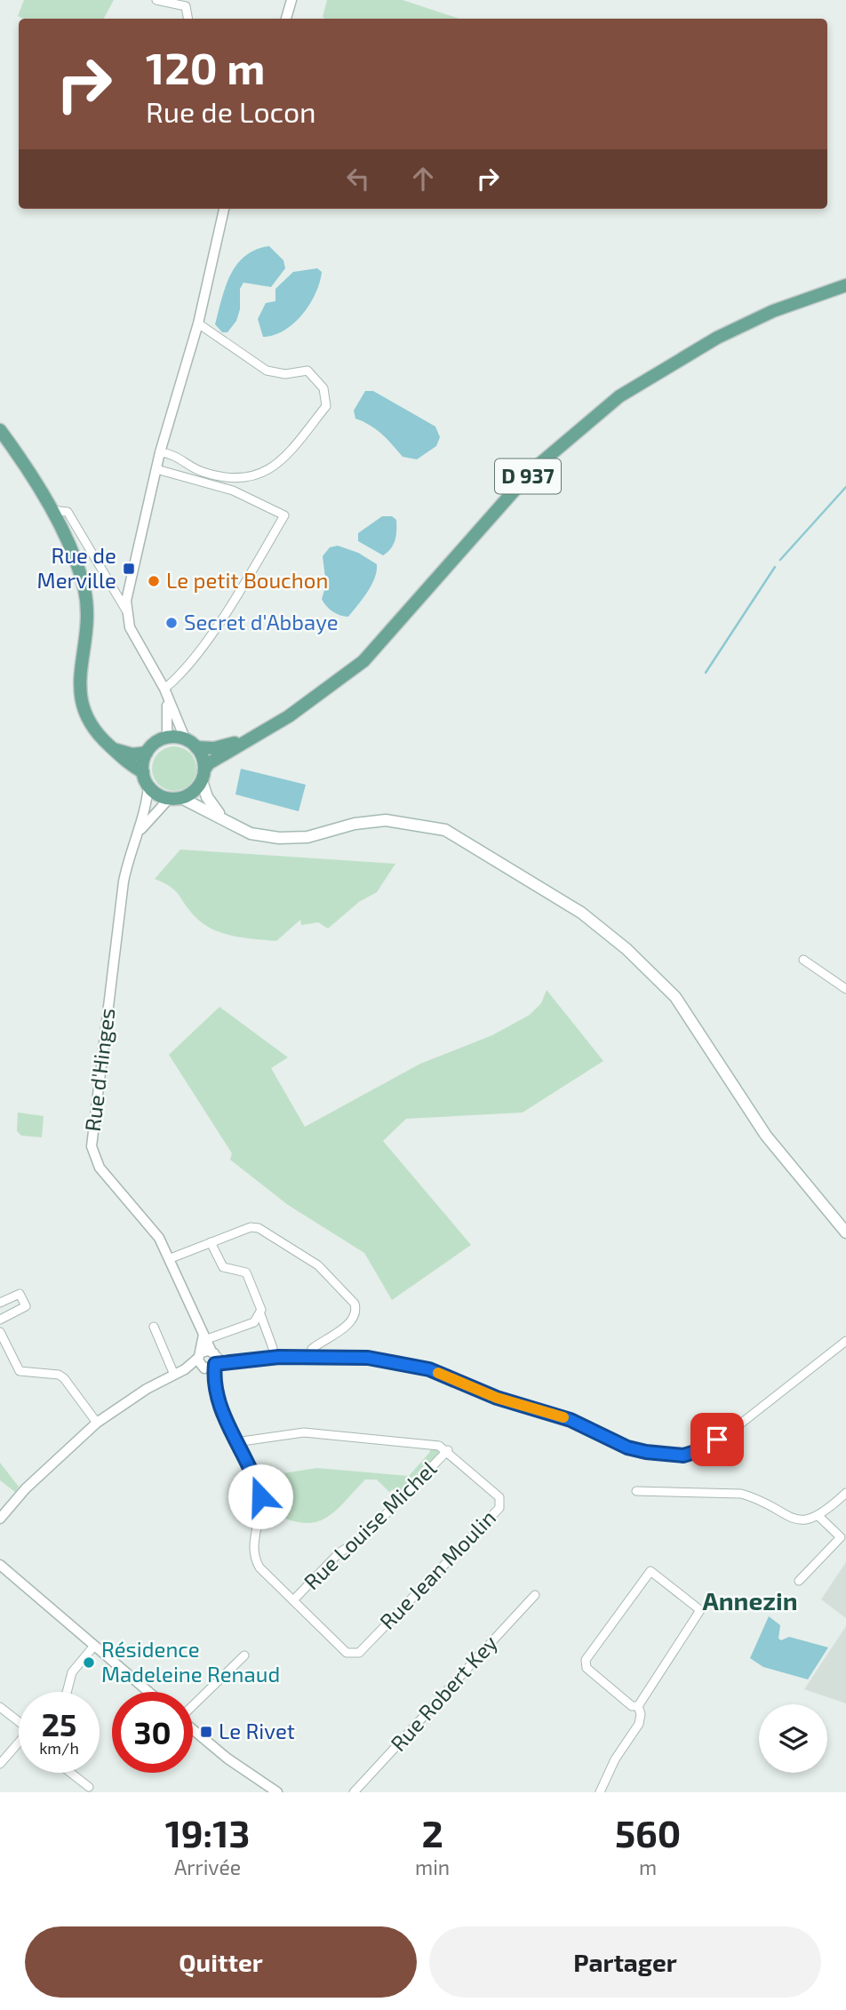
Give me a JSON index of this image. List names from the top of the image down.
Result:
{
  "streets": {
    "main road": ["D 937"],
    "street": [
      "Rue d'Hinges",
      "Rue Louise Michel",
      "Rue Jean Moulin",
      "Rue Robert Key"
    ]
  },
  "crossings": [
    ["D 937", "Rue d'Hinges"],
    ["Rue Louise Michel", "Rue Jean Moulin"]
  ],
  "districts": ["Annezin"],
  "places": {
    "transit": ["Rue de Merville", "Le Rivet"],
    "other": ["Le petit Bouchon", "Secret d'Abbaye", "Résidence Madeleine Renaud"]
  },
  "page": {
    "turn": ["120 m", "Rue de Locon"],
    "speed": "25 km/h",
    "limit": "30",
    "eta": [
      "19:13",
      "Arrivée",
      "2",
      "min",
      "560",
      "m"
    ],
    "buttons": ["Quitter", "Partager"]
  }
}
